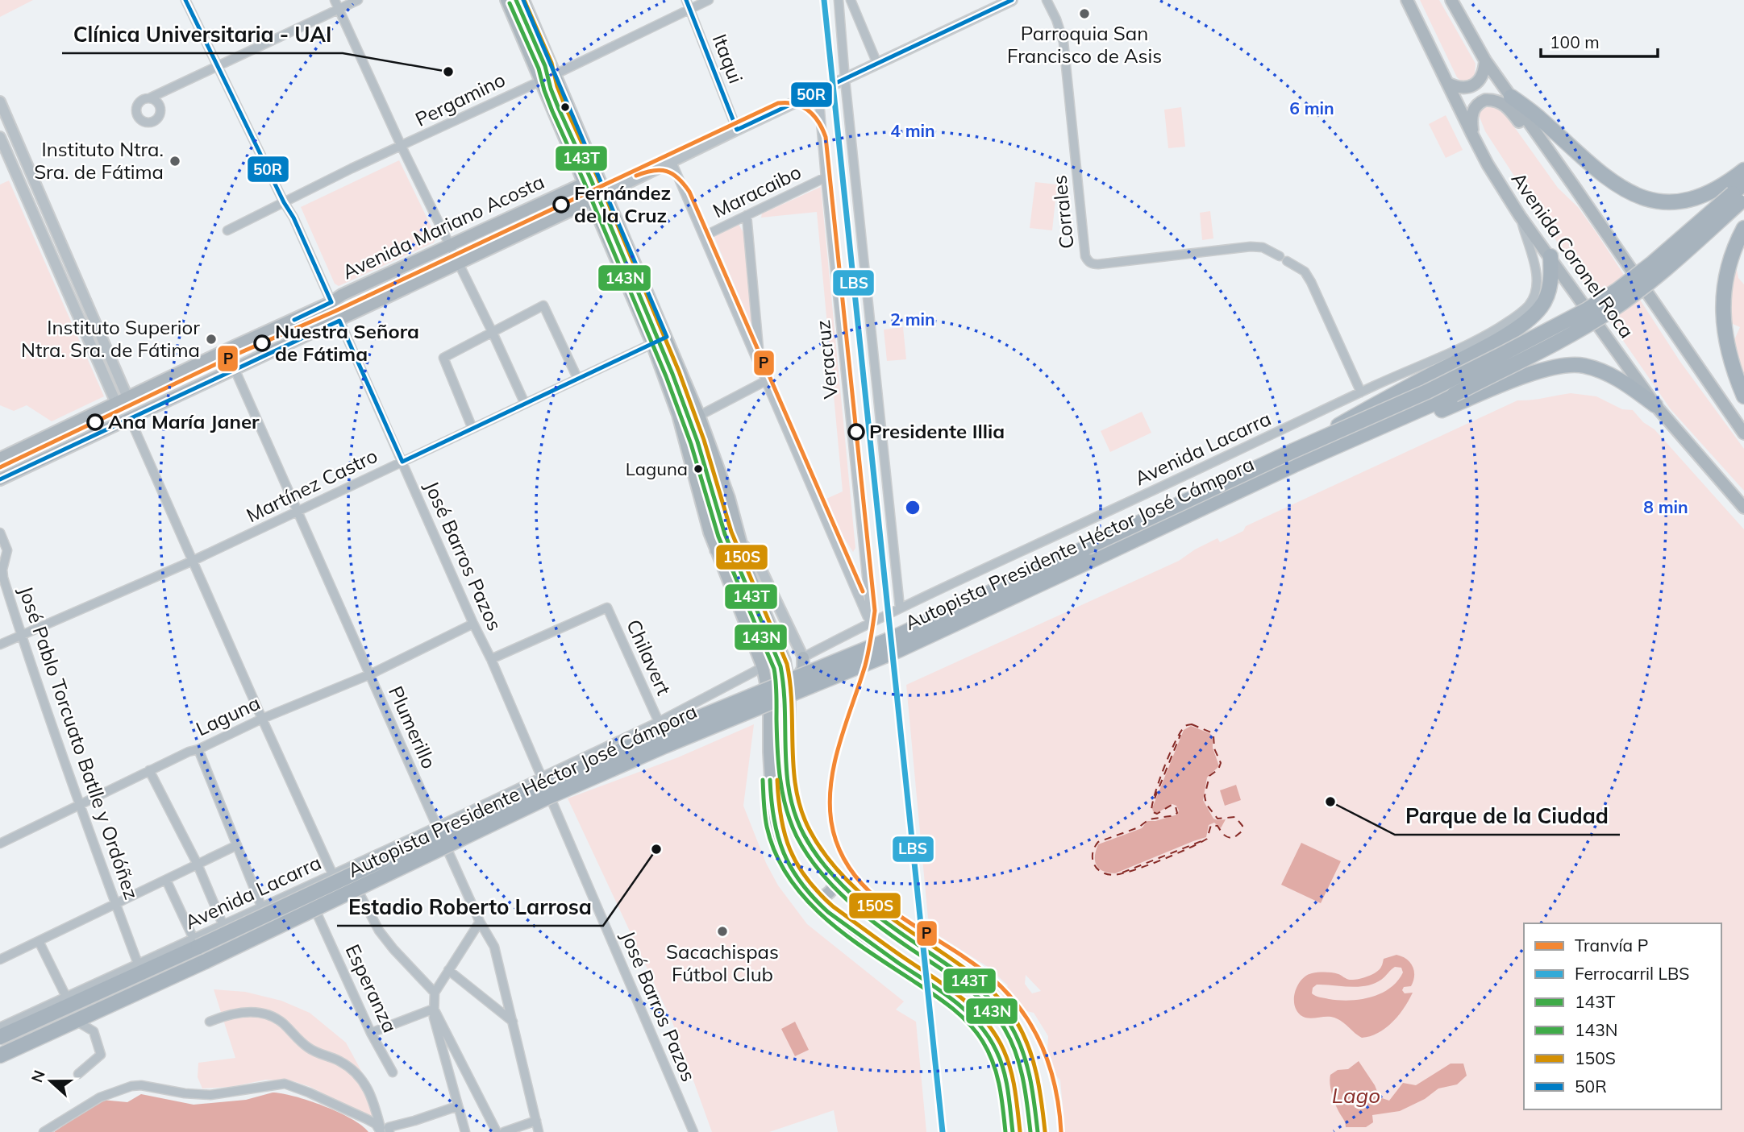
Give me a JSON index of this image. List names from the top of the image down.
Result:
{
  "streets": {
    "highway": ["Autopista Presidente Héctor José Cámpora"],
    "main road": ["Avenida Mariano Acosta", "Avenida Coronel Roca"],
    "street": [
      "Itaqui",
      "Pergamino",
      "Maracaibo",
      "Corrales",
      "Veracruz",
      "Avenida Lacarra",
      "Martínez Castro",
      "José Barros Pazos",
      "Chilavert",
      "Laguna",
      "Plumerillo",
      "José Pablo Torcuato Batlle y Ordóñez",
      "Esperanza"
    ]
  },
  "crossings": [
    ["Itaqui", "Pergamino"],
    ["Itaqui", "Avenida Mariano Acosta"],
    ["Pergamino", "José Barros Pazos"],
    ["Maracaibo", "Veracruz"],
    ["Corrales", "Avenida Lacarra"],
    ["Avenida Mariano Acosta", "Veracruz"],
    ["Avenida Mariano Acosta", "José Barros Pazos"],
    ["Avenida Mariano Acosta", "Plumerillo"],
    ["Avenida Coronel Roca", "Avenida Lacarra"],
    ["Veracruz", "Avenida Lacarra"],
    ["Avenida Lacarra", "Autopista Presidente Héctor José Cámpora"],
    ["Avenida Lacarra", "José Barros Pazos"],
    ["Avenida Lacarra", "Chilavert"],
    ["Avenida Lacarra", "Plumerillo"],
    ["Avenida Lacarra", "José Pablo Torcuato Batlle y Ordóñez"],
    ["Avenida Lacarra", "Esperanza"],
    ["Martínez Castro", "José Barros Pazos"],
    ["Martínez Castro", "Plumerillo"],
    ["Martínez Castro", "José Pablo Torcuato Batlle y Ordóñez"],
    ["José Barros Pazos", "Chilavert"],
    ["José Barros Pazos", "Laguna"],
    ["Laguna", "Plumerillo"],
    ["Laguna", "José Pablo Torcuato Batlle y Ordóñez"]
  ],
  "water": ["Lago"],
  "places": [
    "Parroquia San Francisco de Asis",
    "Clínica Universitaria - UAI",
    "Instituto Ntra. Sra. de Fátima",
    "Fernández de la Cruz",
    "Instituto Superior Ntra. Sra. de Fátima",
    "Nuestra Señora de Fátima",
    "Ana María Janer",
    "Presidente Illia",
    "Laguna",
    "Parque de la Ciudad",
    "Estadio Roberto Larrosa",
    "Sacachispas Fútbol Club"
  ],
  "lines": [
    "rail line LBS",
    "transit line 143T",
    "transit line 150S",
    "transit line 50R",
    "transit line 143N",
    "tram line P"
  ],
  "legend": [
    "Tranvía P",
    "Ferrocarril LBS",
    "143T",
    "143N",
    "150S",
    "50R"
  ],
  "scale_bar": "100 m",
  "north": "left",
  "rings": [
    "6 min",
    "4 min",
    "2 min",
    "8 min"
  ]
}
